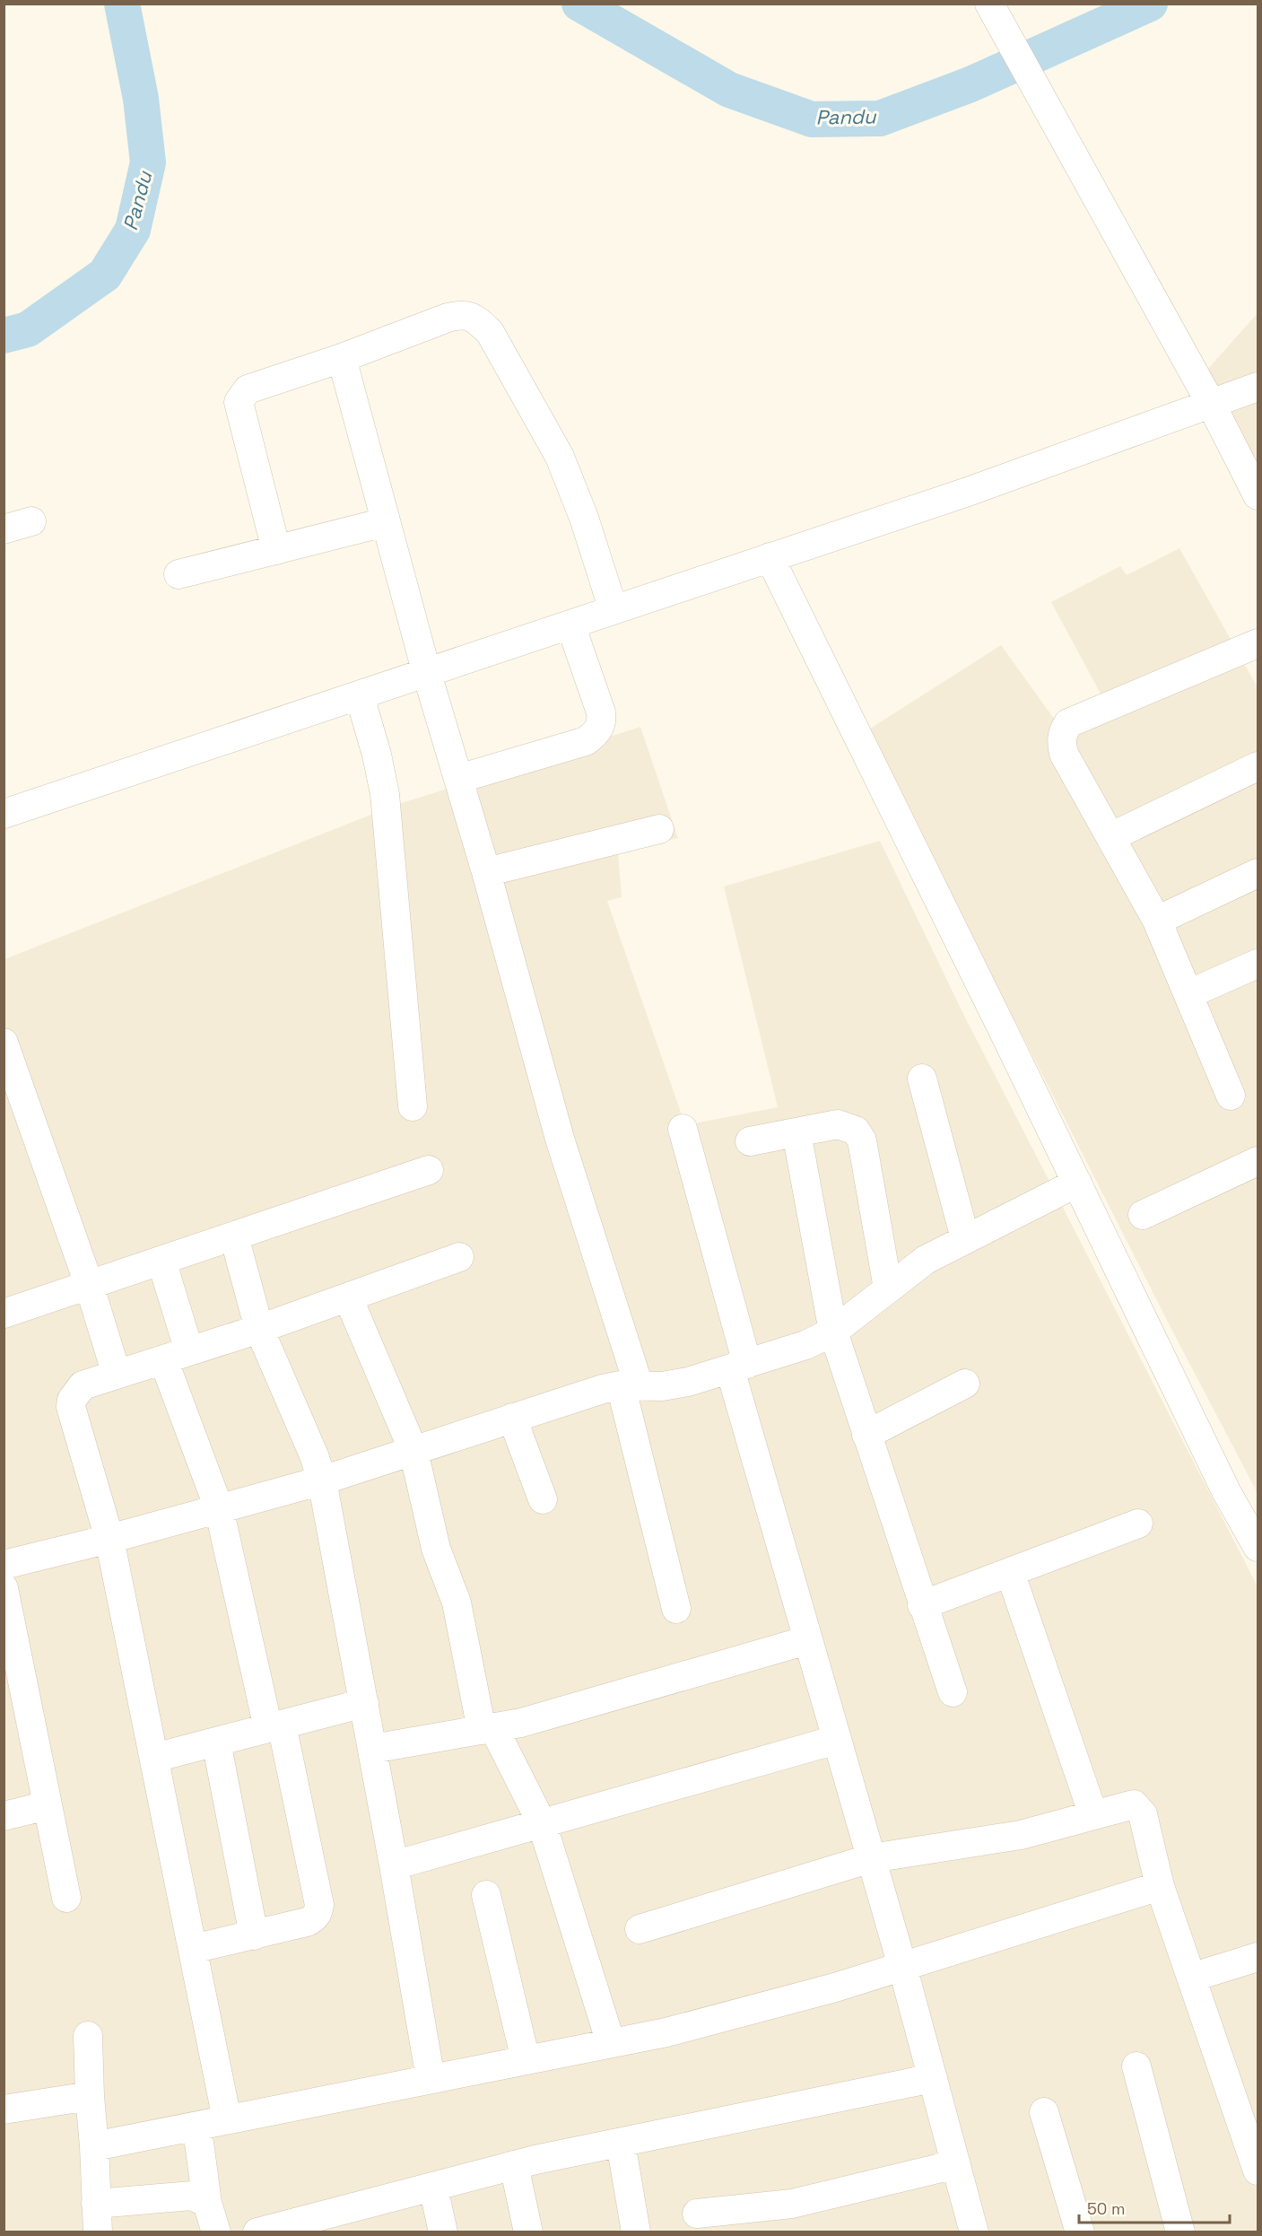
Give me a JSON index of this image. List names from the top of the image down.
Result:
{
  "water": ["Pandu"],
  "scale_bar": "50 m"
}
